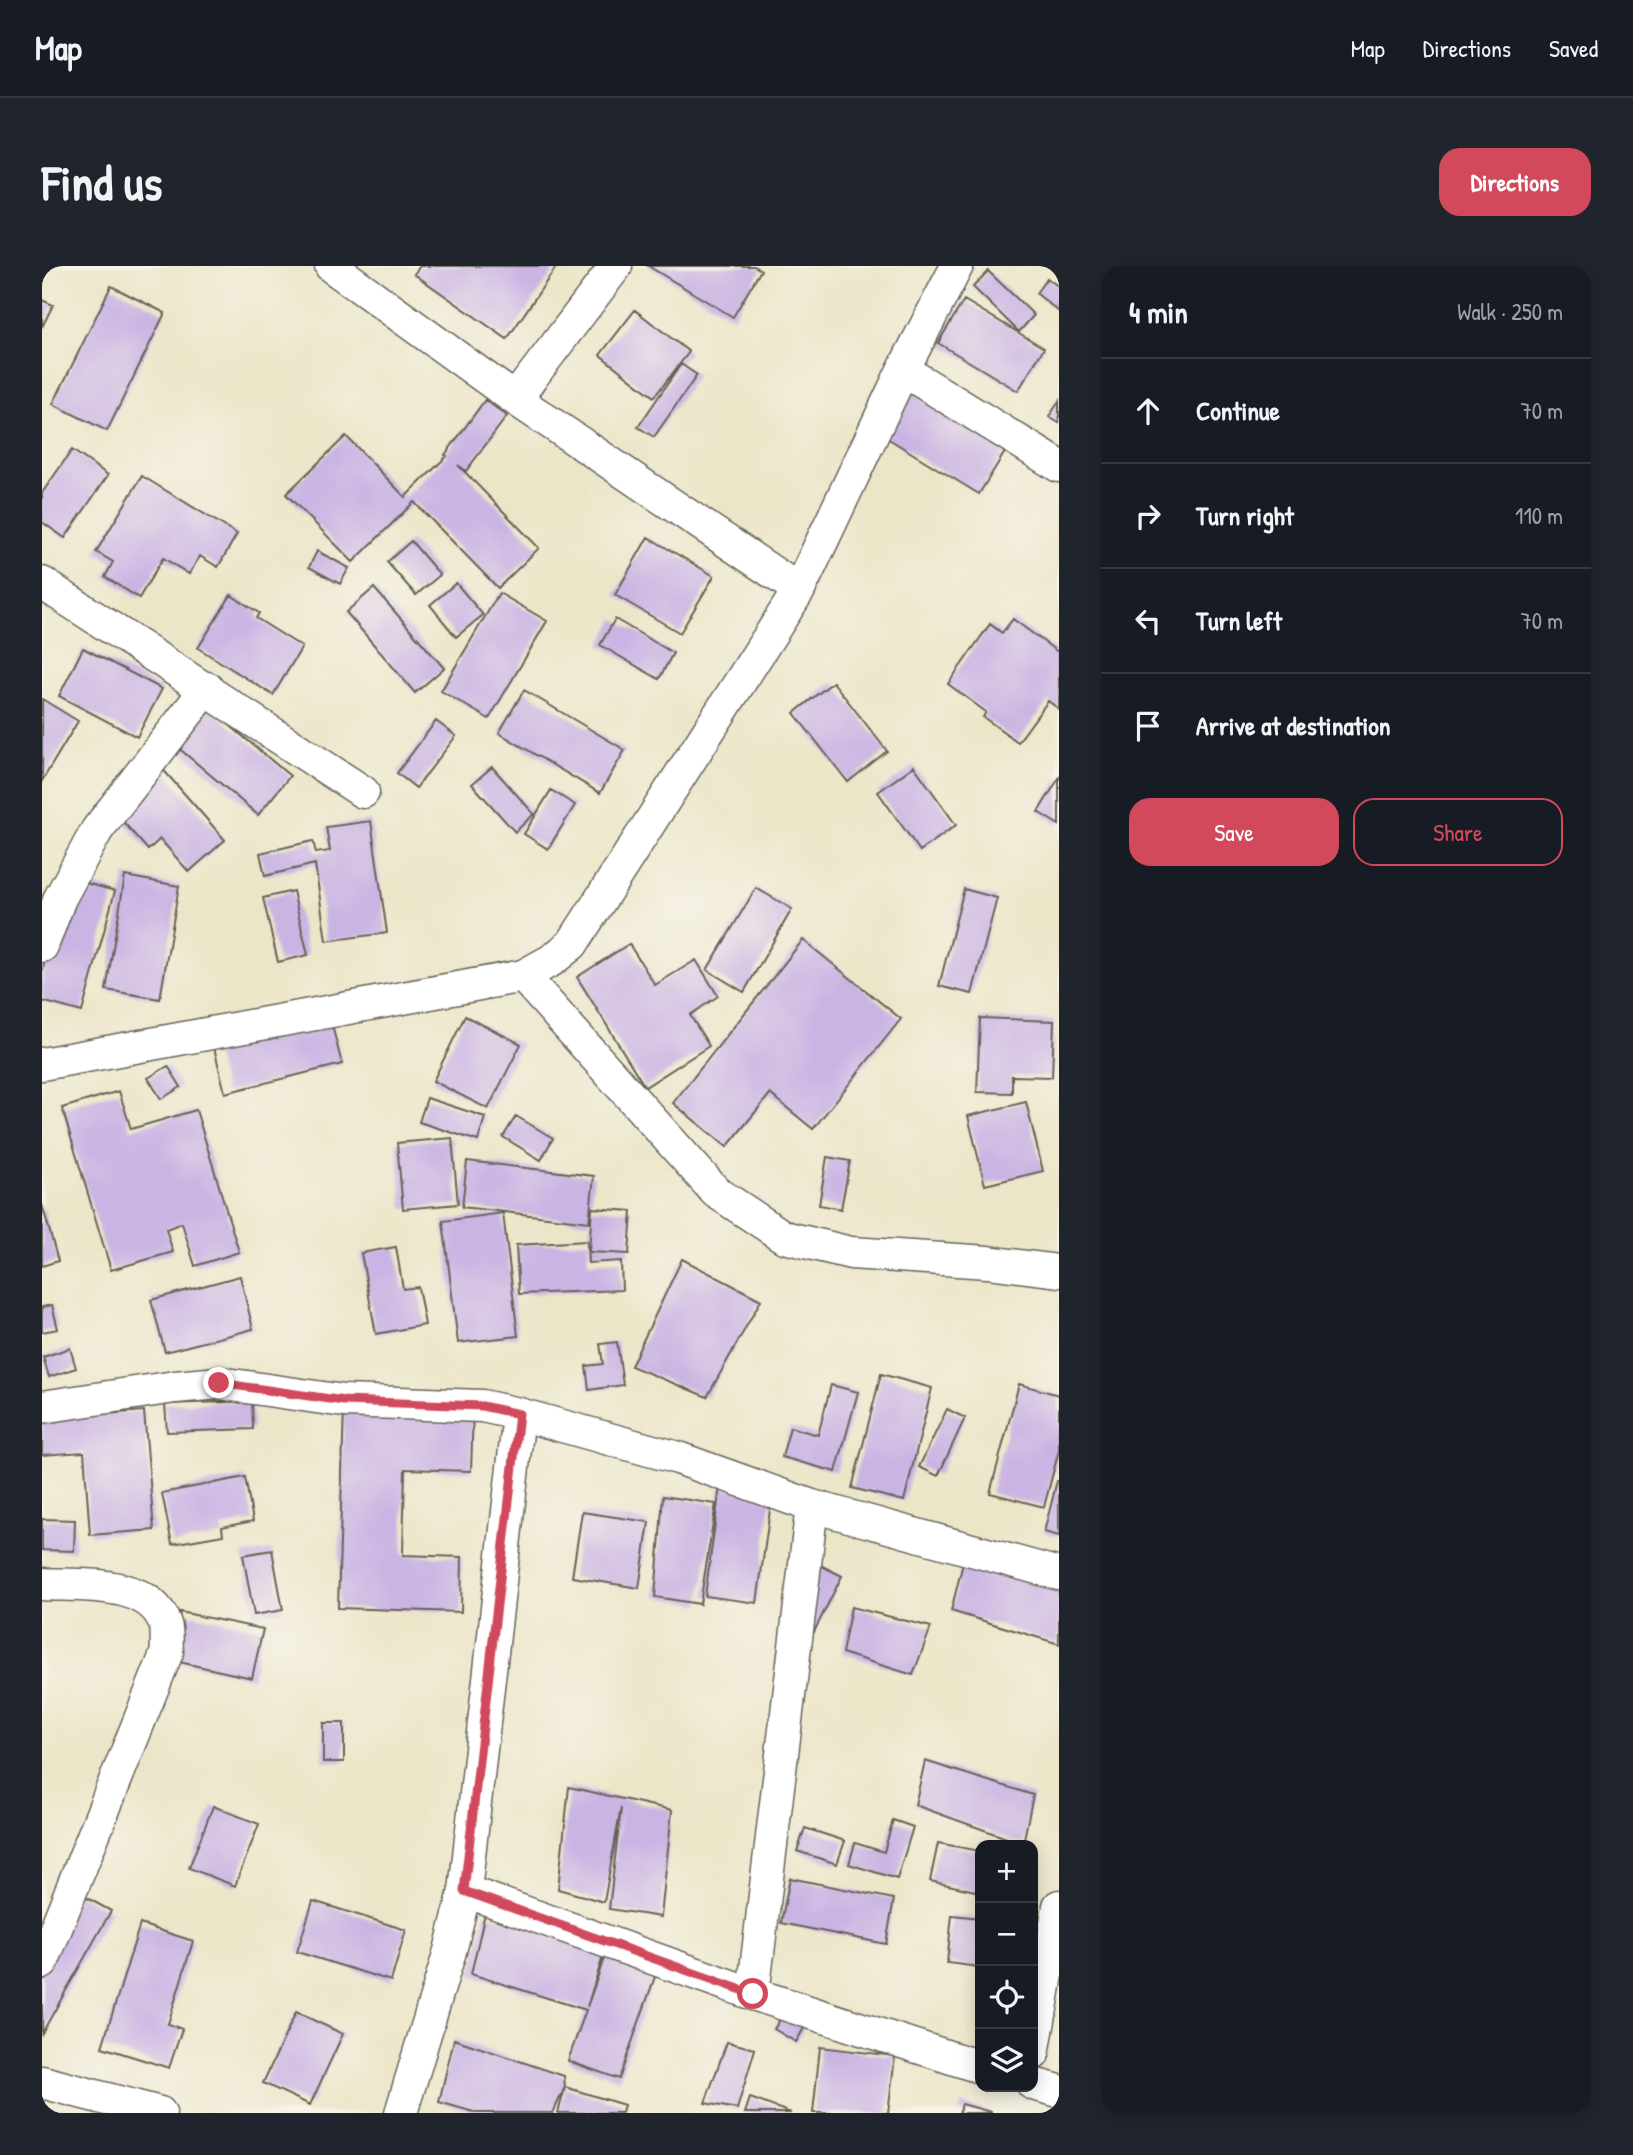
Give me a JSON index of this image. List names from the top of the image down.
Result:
{
  "page": {
    "header": "Map",
    "nav": ["Map", "Directions", "Saved"],
    "buttons": [
      "Directions",
      ["Save", "Share"]
    ],
    "title": "Find us",
    "heading": ["4 min", "Walk · 250 m"],
    "list": [
      ["Continue", "70 m"],
      ["Turn right", "110 m"],
      ["Turn left", "70 m"],
      "Arrive at destination"
    ],
    "map_buttons": ["+", "−"]
  }
}
